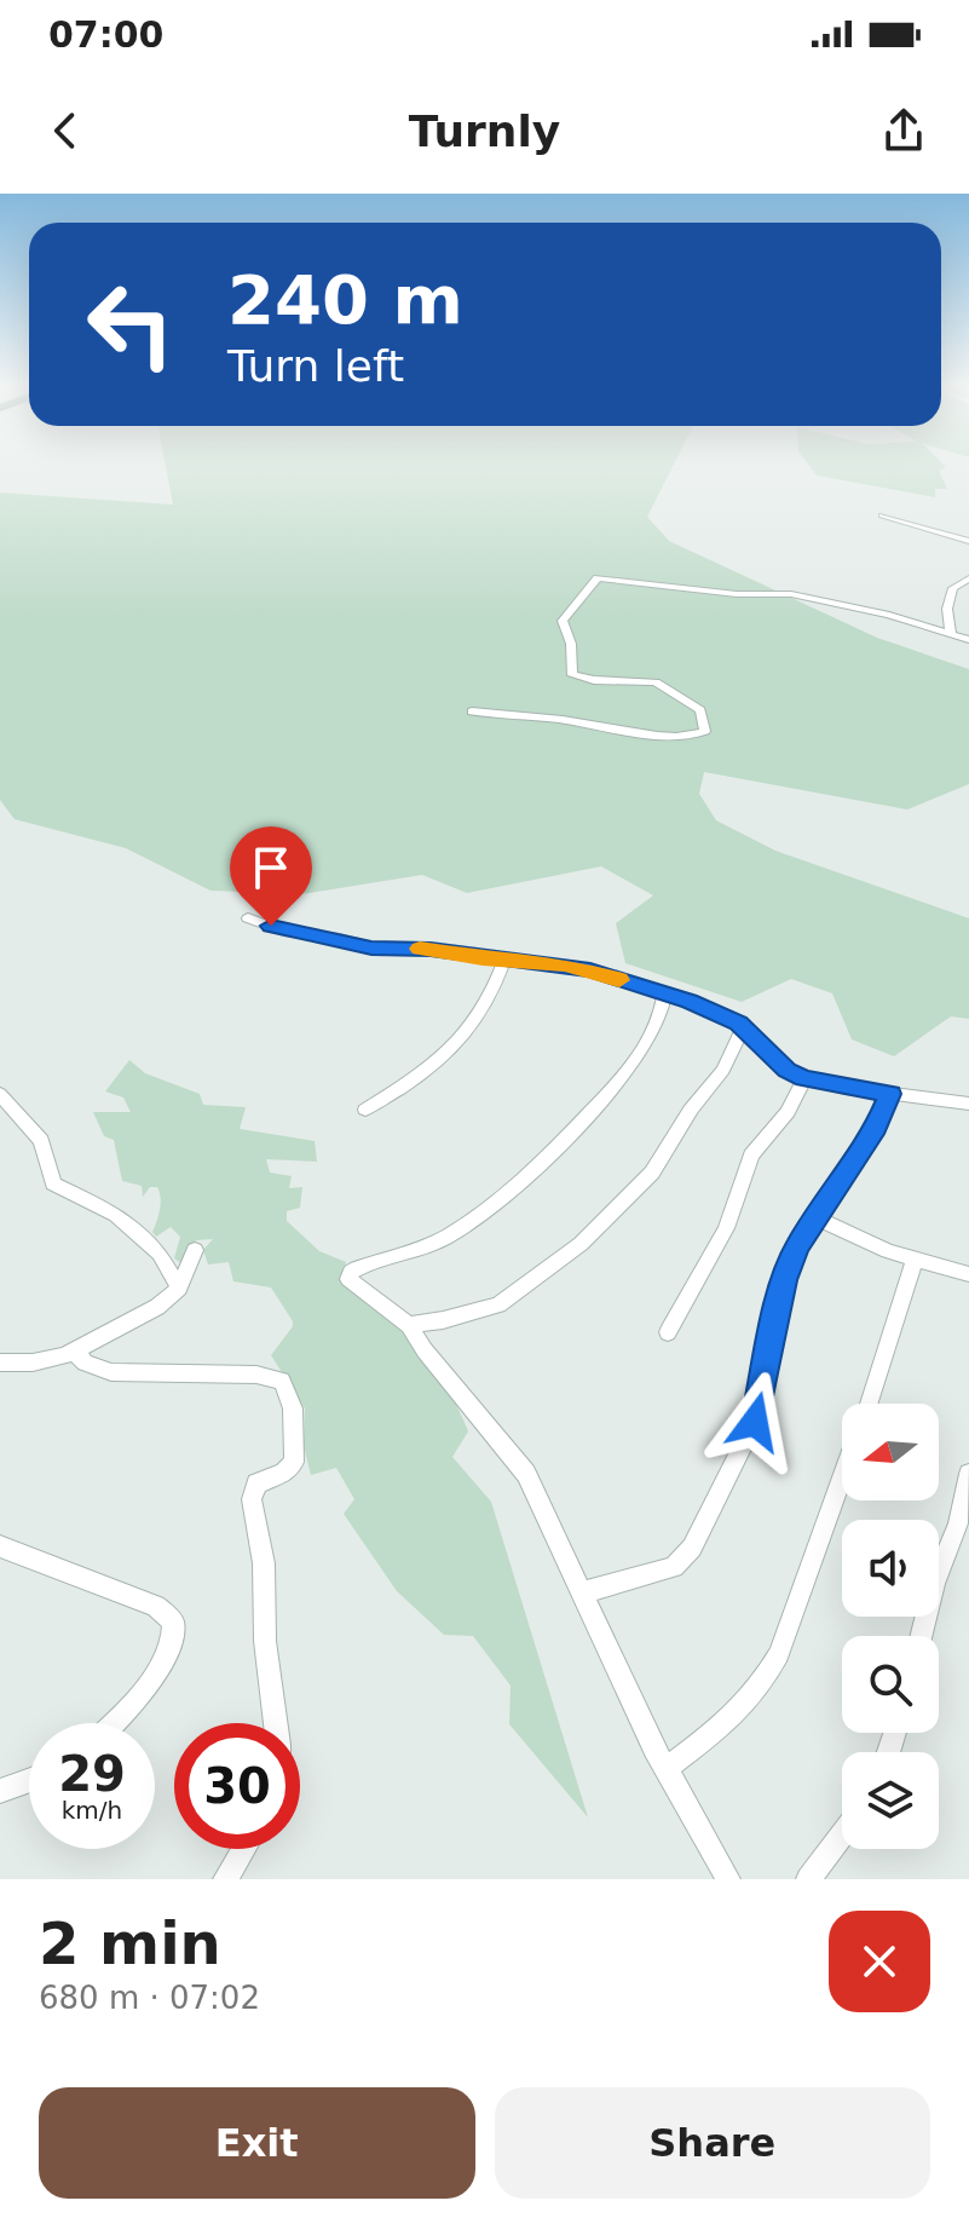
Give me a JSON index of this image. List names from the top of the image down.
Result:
{
  "north": "left",
  "page": {
    "status": "07:00",
    "header": "Turnly",
    "turn": ["240 m", "Turn left"],
    "speed": "29 km/h",
    "limit": "30",
    "heading": ["2 min", "680 m · 07:02"],
    "buttons": ["Exit", "Share"]
  }
}
